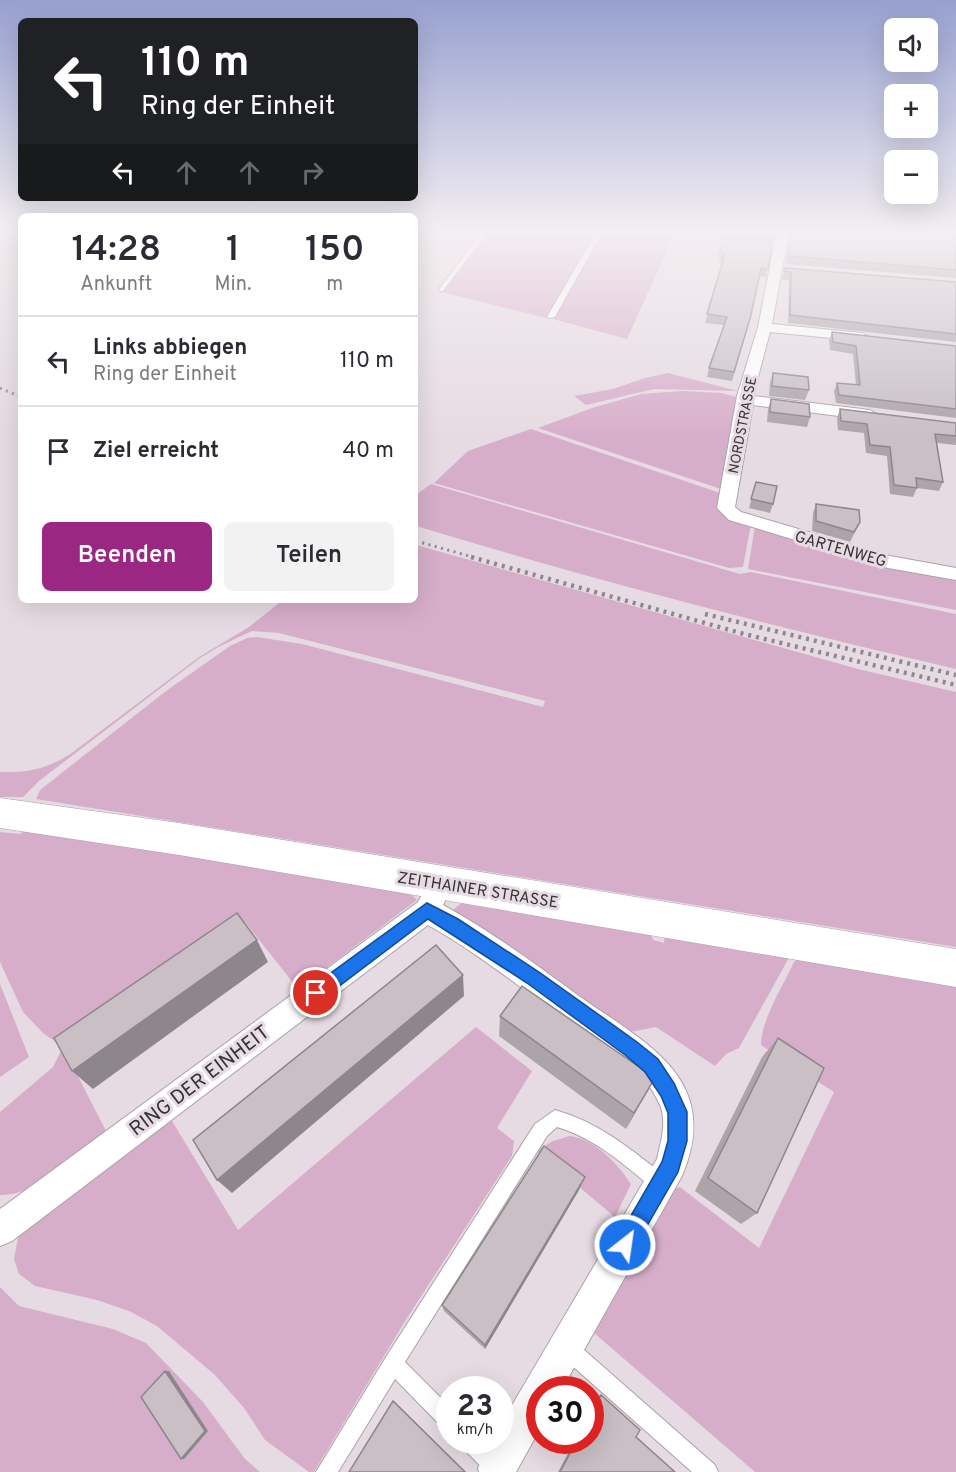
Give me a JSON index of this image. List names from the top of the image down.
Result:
{
  "streets": {
    "street": [
      "NORDSTRASSE",
      "GARTENWEG",
      "ZEITHAINER STRASSE",
      "RING DER EINHEIT"
    ]
  },
  "crossings": [
    ["NORDSTRASSE", "GARTENWEG"],
    ["ZEITHAINER STRASSE", "RING DER EINHEIT"]
  ],
  "page": {
    "map_buttons": ["+", "−"],
    "turn": ["110 m", "Ring der Einheit"],
    "eta": [
      "14:28",
      "Ankunft",
      "1",
      "Min.",
      "150",
      "m"
    ],
    "list": [
      {
        "name": "Links abbiegen",
        "note": "Ring der Einheit",
        "value": "110 m"
      },
      {
        "name": "Ziel erreicht",
        "value": "40 m"
      }
    ],
    "buttons": ["Beenden", "Teilen"],
    "speed": "23 km/h",
    "limit": "30"
  }
}
